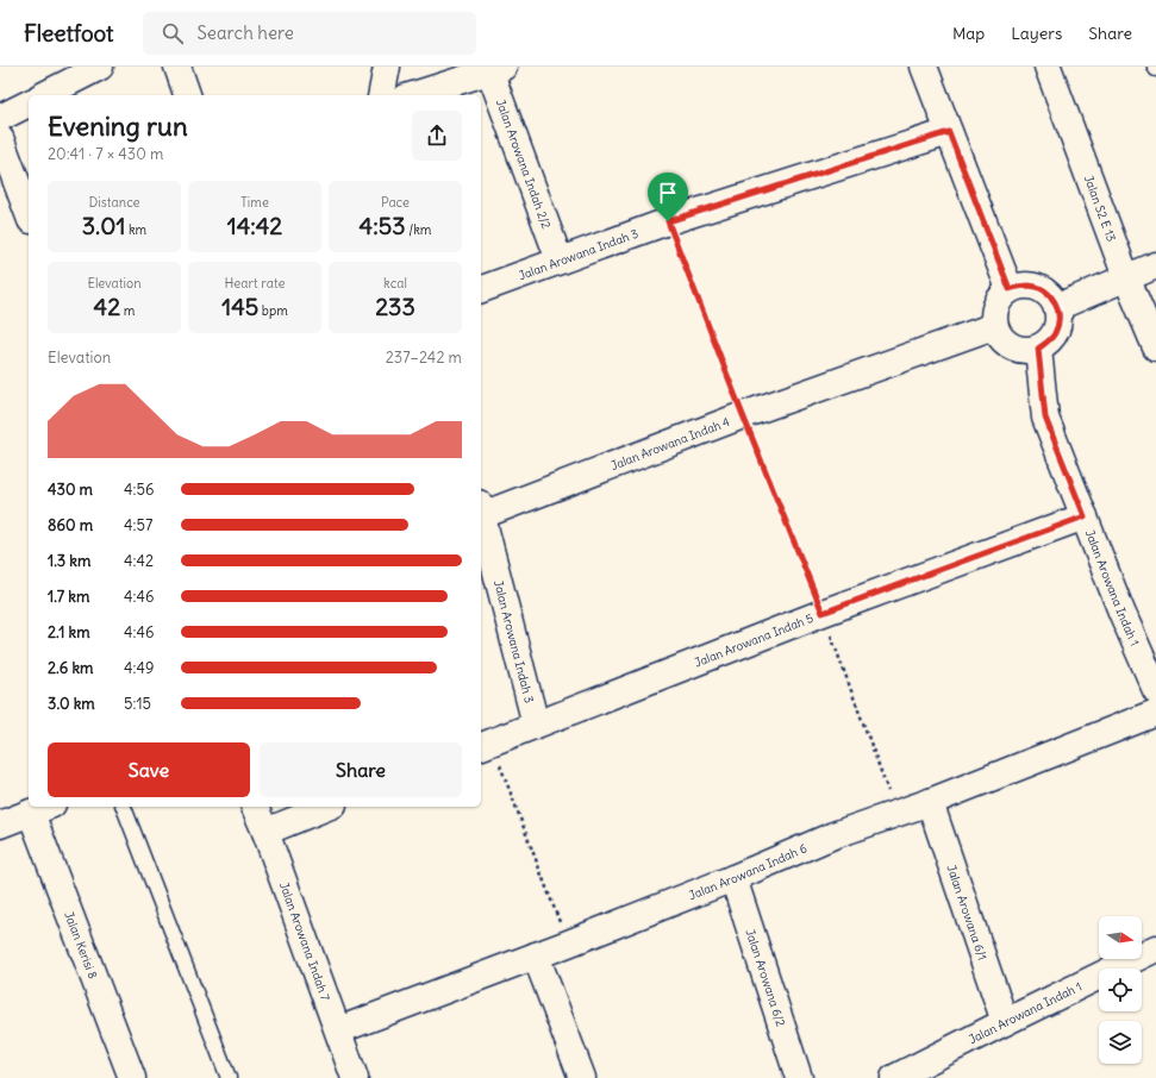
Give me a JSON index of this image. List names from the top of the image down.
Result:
{
  "streets": {
    "street": [
      "Jalan Arowana Indah 2/2",
      "Jalan S2 E 13",
      "Jalan Arowana Indah 3",
      "Jalan Arowana Indah 4",
      "Jalan Arowana Indah 1",
      "Jalan Arowana Indah 5",
      "Jalan Arowana Indah 6",
      "Jalan Arowana 6/1",
      "Jalan Arowana Indah 7",
      "Jalan Kerisi 8",
      "Jalan Arowana 6/2"
    ]
  },
  "crossings": [
    ["Jalan Arowana Indah 2/2", "Jalan Arowana Indah 3"],
    ["Jalan Arowana Indah 3", "Jalan Arowana Indah 5"],
    ["Jalan Arowana Indah 4", "Jalan Arowana Indah 1"],
    ["Jalan Arowana Indah 1", "Jalan Arowana Indah 5"],
    ["Jalan Arowana Indah 1", "Jalan Arowana 6/1"],
    ["Jalan Arowana Indah 6", "Jalan Arowana 6/1"],
    ["Jalan Arowana Indah 6", "Jalan Arowana Indah 7"],
    ["Jalan Arowana Indah 6", "Jalan Arowana 6/2"]
  ],
  "north": "right",
  "page": {
    "header": "Fleetfoot",
    "search": "Search here",
    "nav": ["Map", "Layers", "Share"],
    "heading": ["Evening run", "20:41 · 7 × 430 m"],
    "stats": [
      ["Distance", "3.01 km"],
      ["Time", "14:42"],
      ["Pace", "4:53 /km"],
      ["Elevation", "42 m"],
      ["Heart rate", "145 bpm"],
      ["kcal", "233"]
    ],
    "chart": ["Elevation", "237–242 m"],
    "list": [
      {
        "name": "430 m",
        "note": "4:56"
      },
      {
        "name": "860 m",
        "note": "4:57"
      },
      {
        "name": "1.3 km",
        "note": "4:42"
      },
      {
        "name": "1.7 km",
        "note": "4:46"
      },
      {
        "name": "2.1 km",
        "note": "4:46"
      },
      {
        "name": "2.6 km",
        "note": "4:49"
      },
      {
        "name": "3.0 km",
        "note": "5:15"
      }
    ],
    "buttons": ["Save", "Share"]
  }
}
